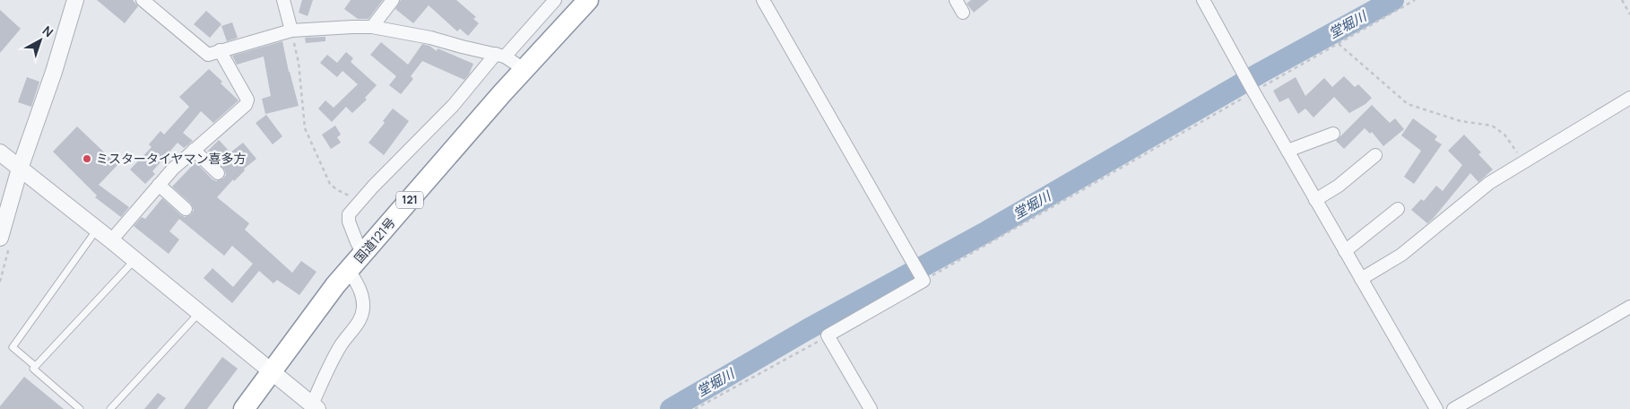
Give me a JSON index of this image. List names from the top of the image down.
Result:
{
  "streets": {
    "highway": ["121", "国道121号"]
  },
  "water": ["堂堀川"],
  "places": ["ミスタータイヤマン喜多方"],
  "north": "top right"
}
